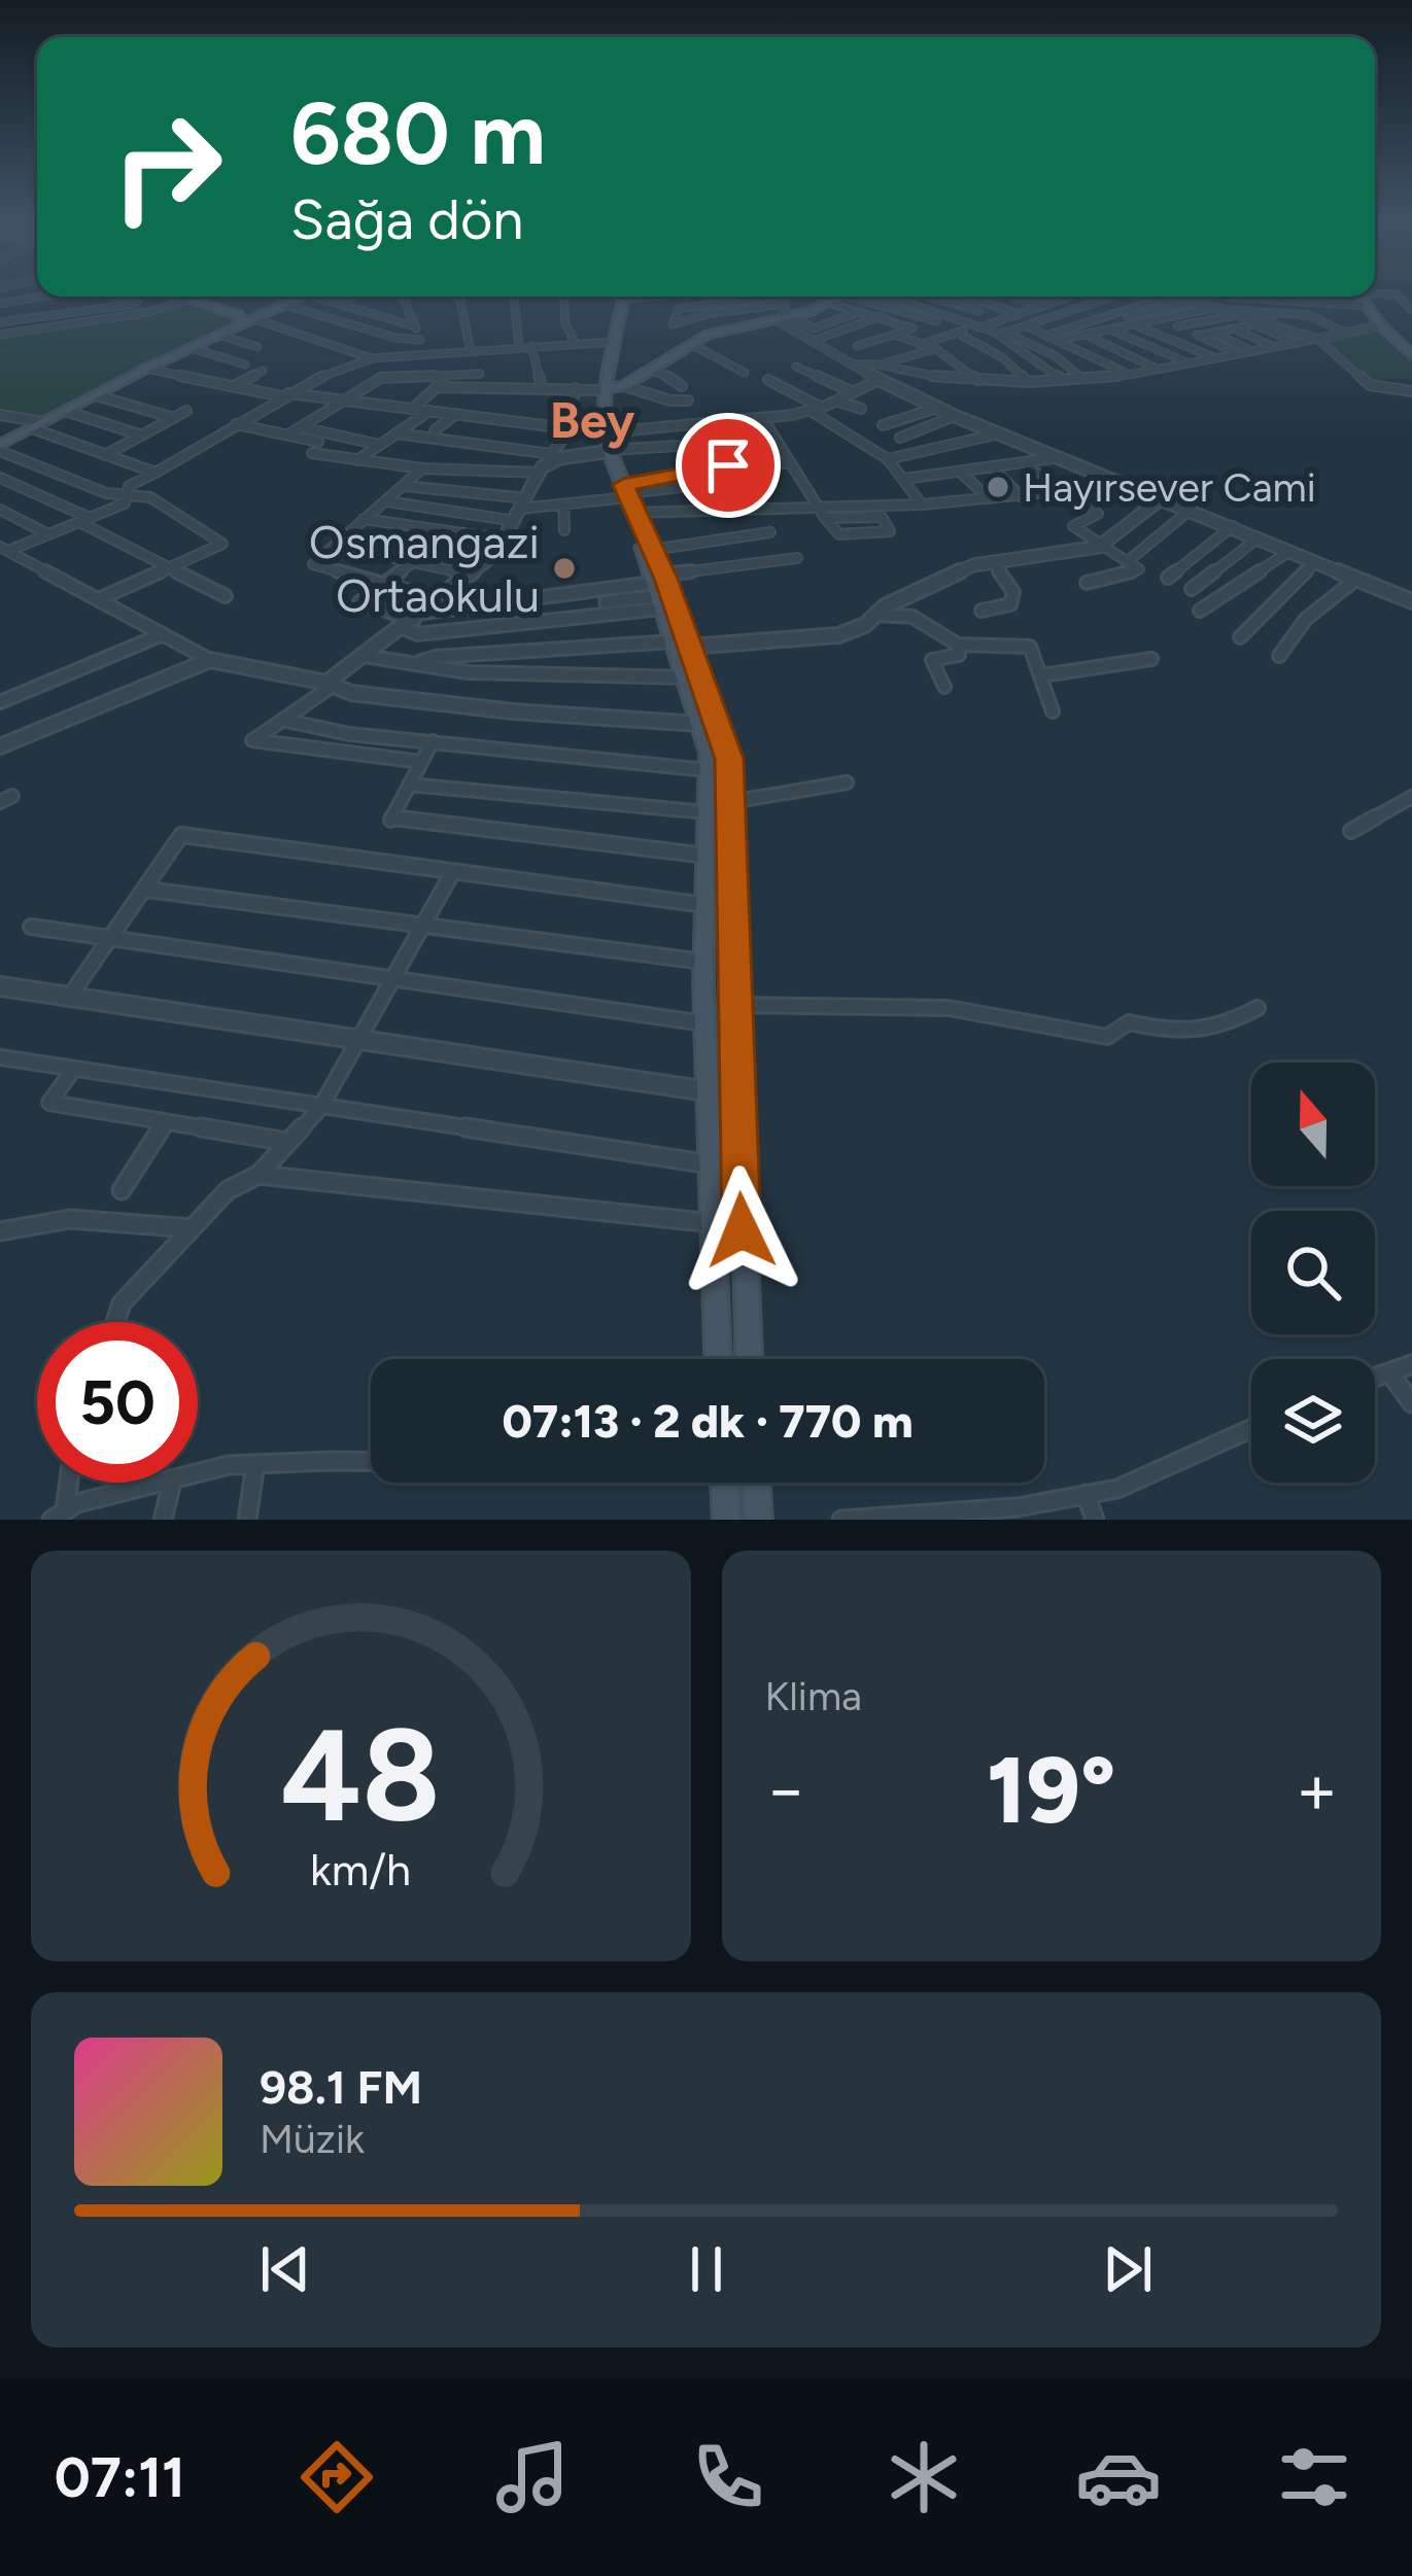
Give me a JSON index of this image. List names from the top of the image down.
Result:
{
  "districts": ["Bey"],
  "places": ["Hayırsever Cami", "Osmangazi Ortaokulu"],
  "north": "top",
  "page": {
    "turn": ["680 m", "Sağa dön"],
    "limit": "50",
    "trip": "07:13 · 2 dk · 770 m",
    "tile": "Klima",
    "heat": ["−", "19°", "+"],
    "song": ["98.1 FM", "Müzik"],
    "tabs": "07:11",
    "gauge": ["48", "km/h"]
  }
}
